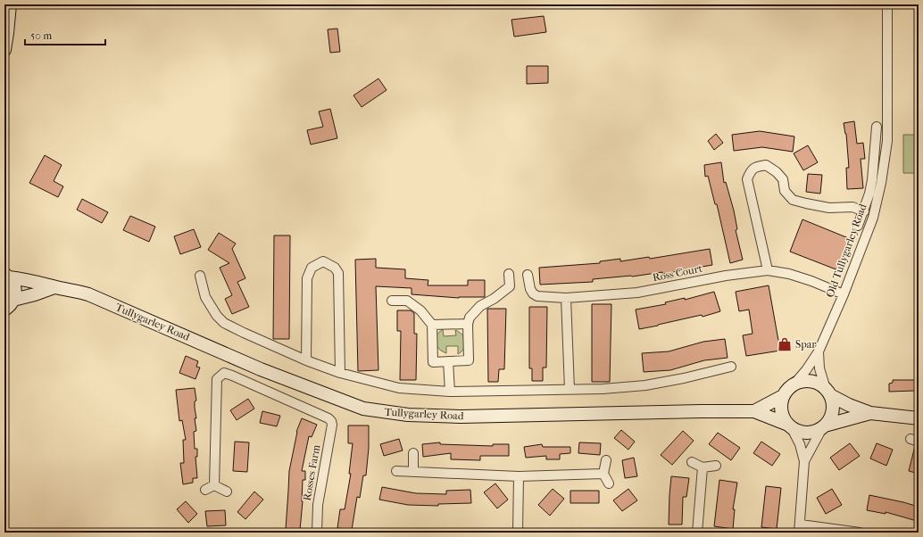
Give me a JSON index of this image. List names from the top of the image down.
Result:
{
  "streets": {
    "street": [
      "Old Tullygarley Road",
      "Ross Court",
      "Tullygarley Road",
      "Rosses Farm"
    ]
  },
  "crossings": [
    ["Old Tullygarley Road", "Ross Court"],
    ["Old Tullygarley Road", "Tullygarley Road"]
  ],
  "places": {
    "shop": ["Spar"]
  },
  "scale_bar": "50 m"
}
